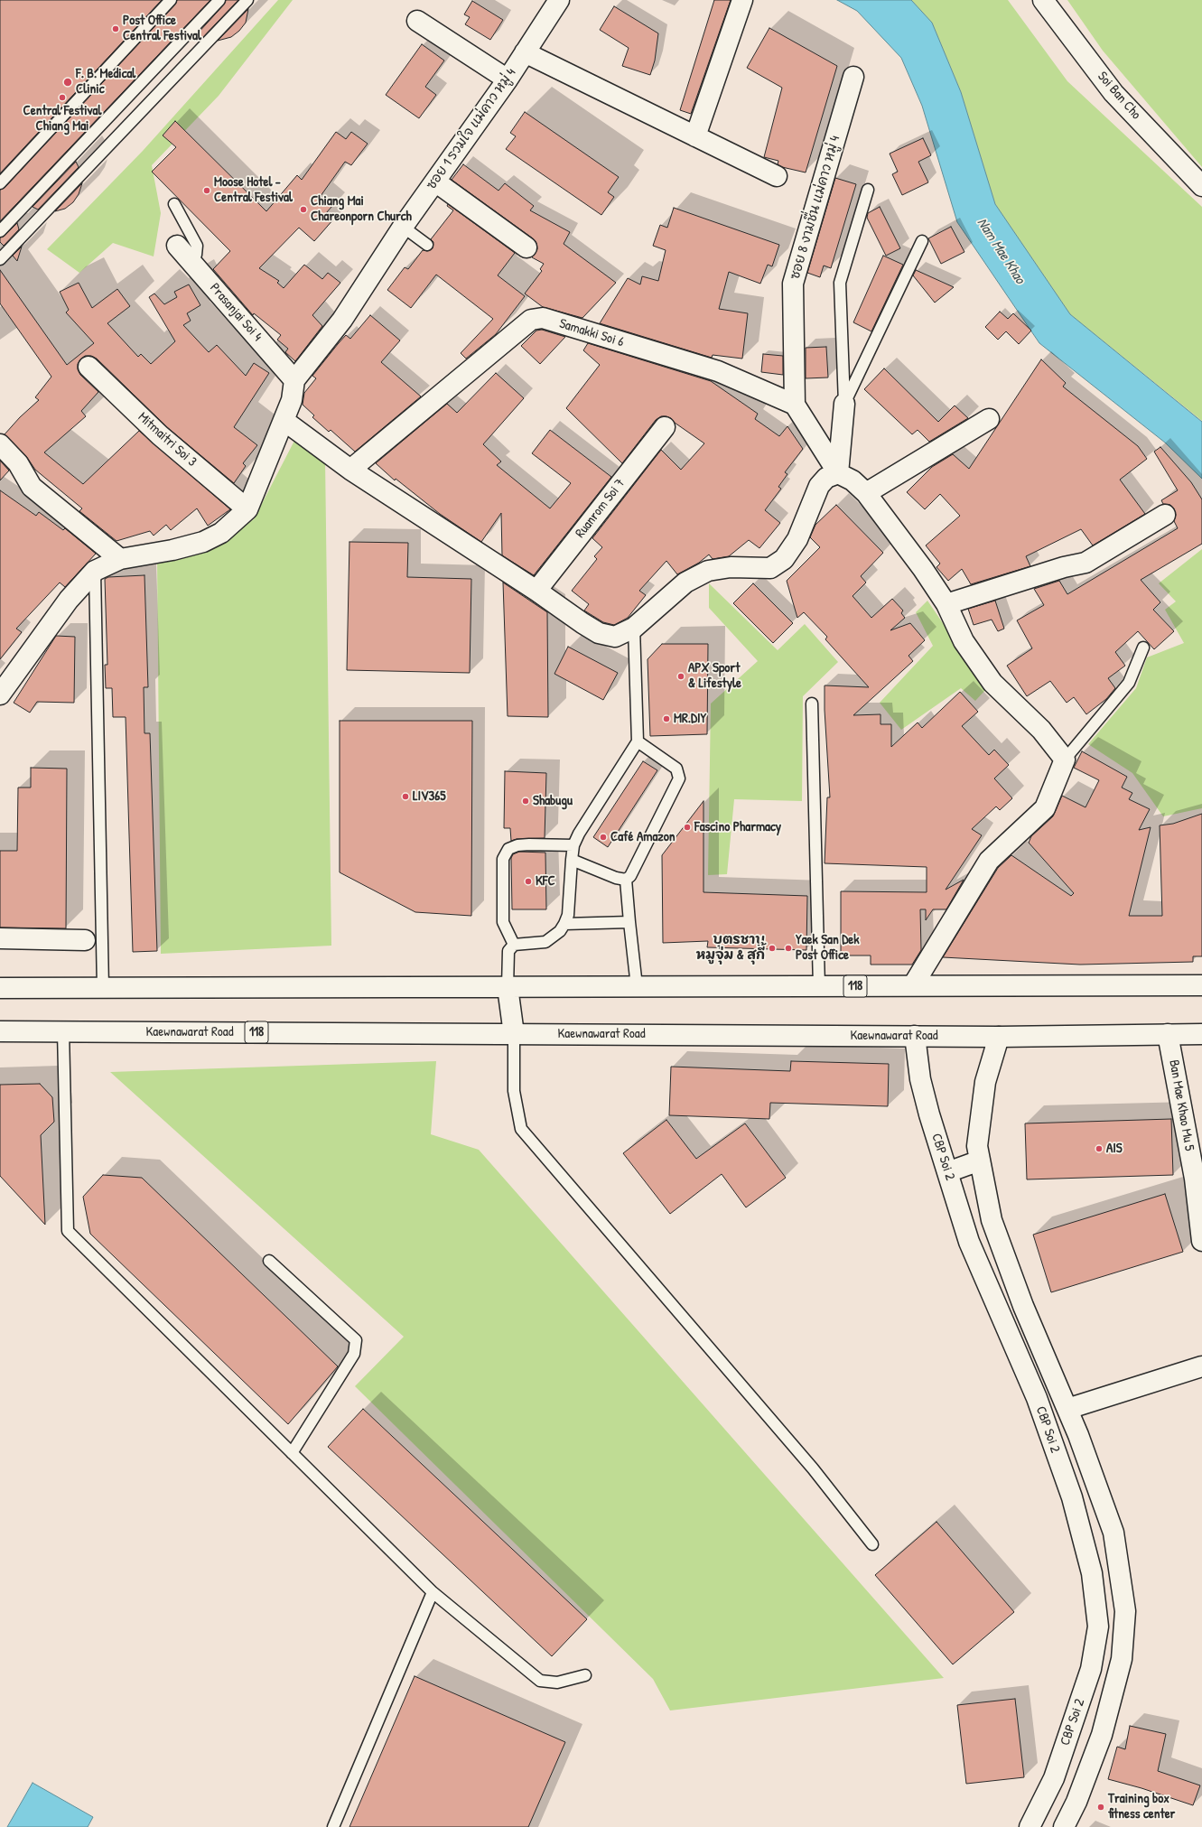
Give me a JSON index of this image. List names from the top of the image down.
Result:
{
  "streets": {
    "street": [
      "Soi Ban Cho",
      "ซอย 1 รวมใจ แม่คาว หมู่ 4",
      "ซอย 8 งามชื่น แม่คาว หมู่ 4",
      "Prasanjai Soi 4",
      "Samakki Soi 6",
      "Mitmaitri Soi 3",
      "Ruanrom Soi 7",
      "118",
      "Kaewnawarat Road",
      "Ban Mae Khao Mu 5",
      "CBP Soi 2"
    ]
  },
  "crossings": [
    ["ซอย 1 รวมใจ แม่คาว หมู่ 4", "Prasanjai Soi 4"],
    ["ซอย 8 งามชื่น แม่คาว หมู่ 4", "Samakki Soi 6"],
    ["Kaewnawarat Road", "Ban Mae Khao Mu 5"],
    ["Kaewnawarat Road", "CBP Soi 2"]
  ],
  "water": ["Nam Mae Khao"],
  "places": [
    "Post Office Central Festival",
    "F. B. Medical Clinic",
    "Central Festival Chiang Mai",
    "Moose Hotel - Central Festival",
    "Chiang Mai Chareonporn Church",
    "APX Sport & Lifestyle",
    "MR.DIY",
    "LIV365",
    "Shabugu",
    "Fascino Pharmacy",
    "Café Amazon",
    "KFC",
    "บุตรชาบู หมูจุ่ม & สุกี้",
    "Yaek San Dek Post Office",
    "AIS",
    "Training box fitness center"
  ]
}
